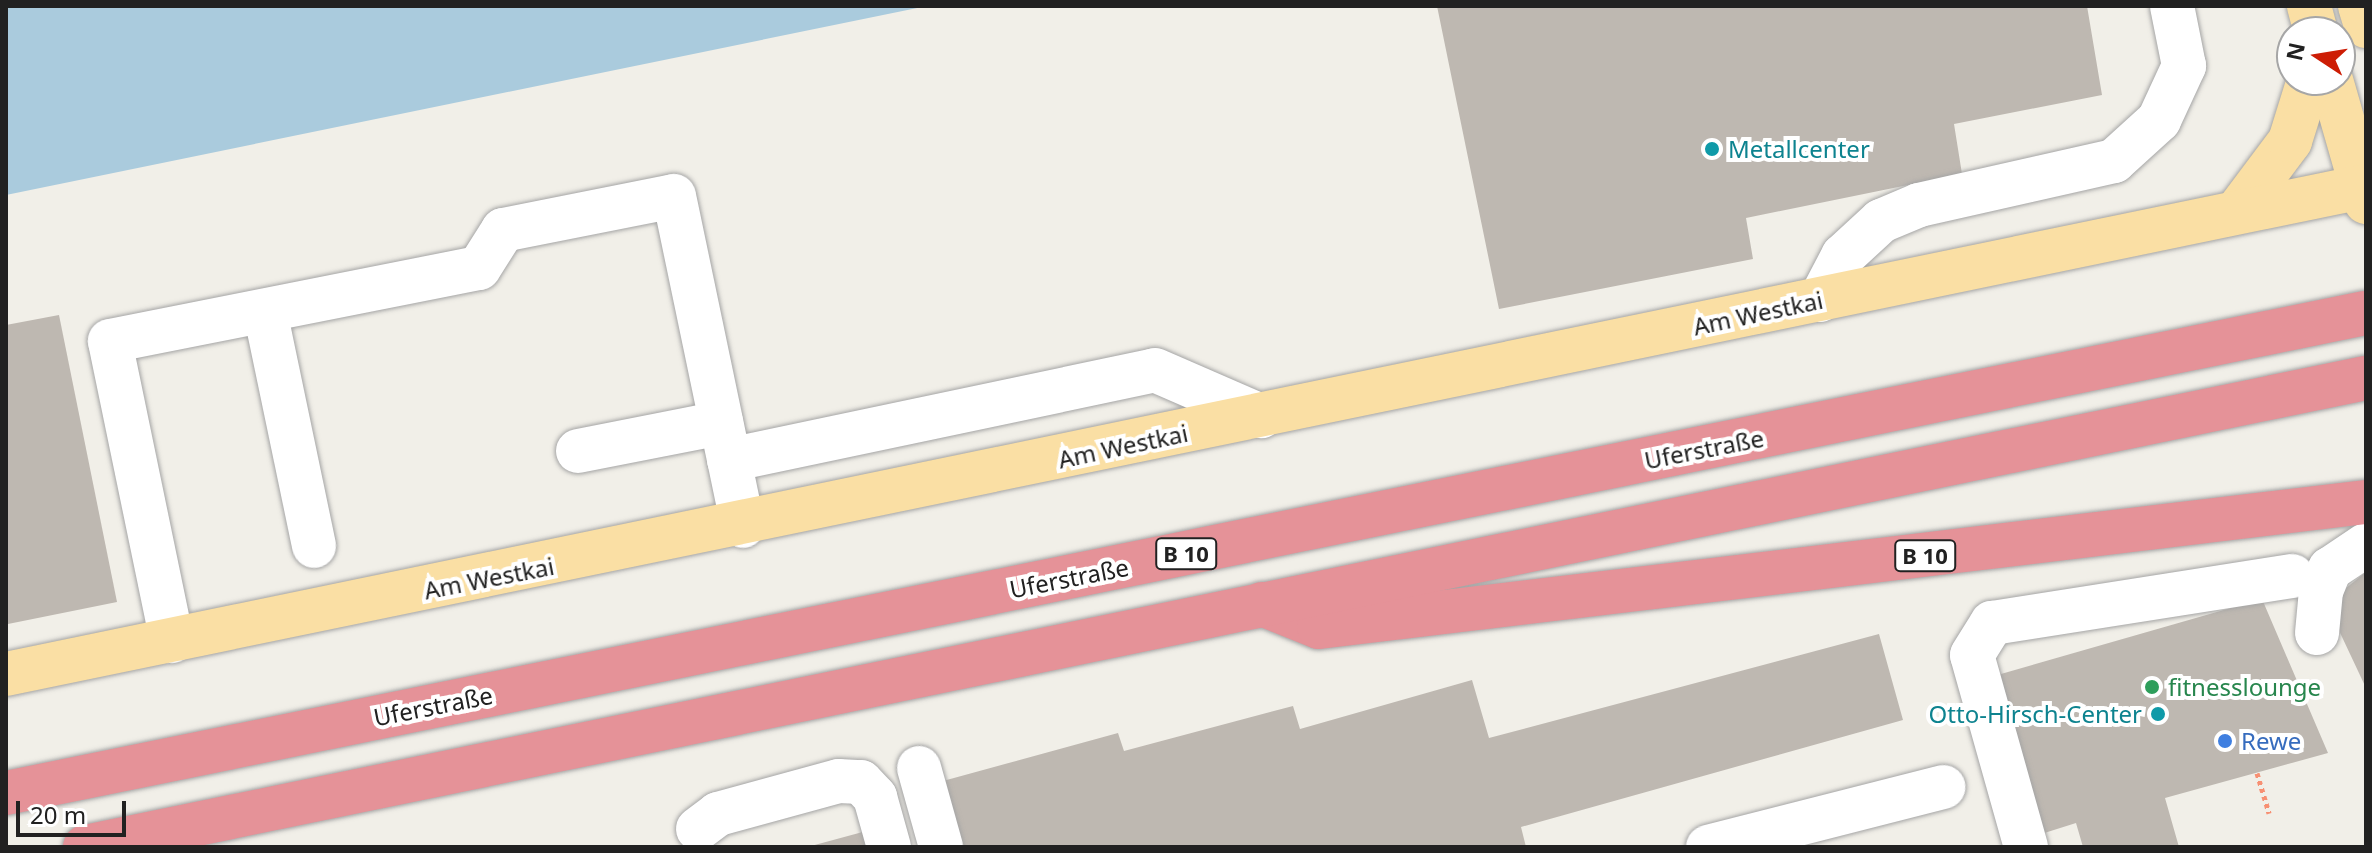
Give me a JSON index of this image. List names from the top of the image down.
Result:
{
  "streets": {
    "highway": ["Uferstraße", "B 10"],
    "main road": ["Am Westkai"]
  },
  "places": [
    "Metallcenter",
    "fitnesslounge",
    "Otto-Hirsch-Center",
    "Rewe"
  ],
  "scale_bar": "20 m",
  "north": "left"
}
